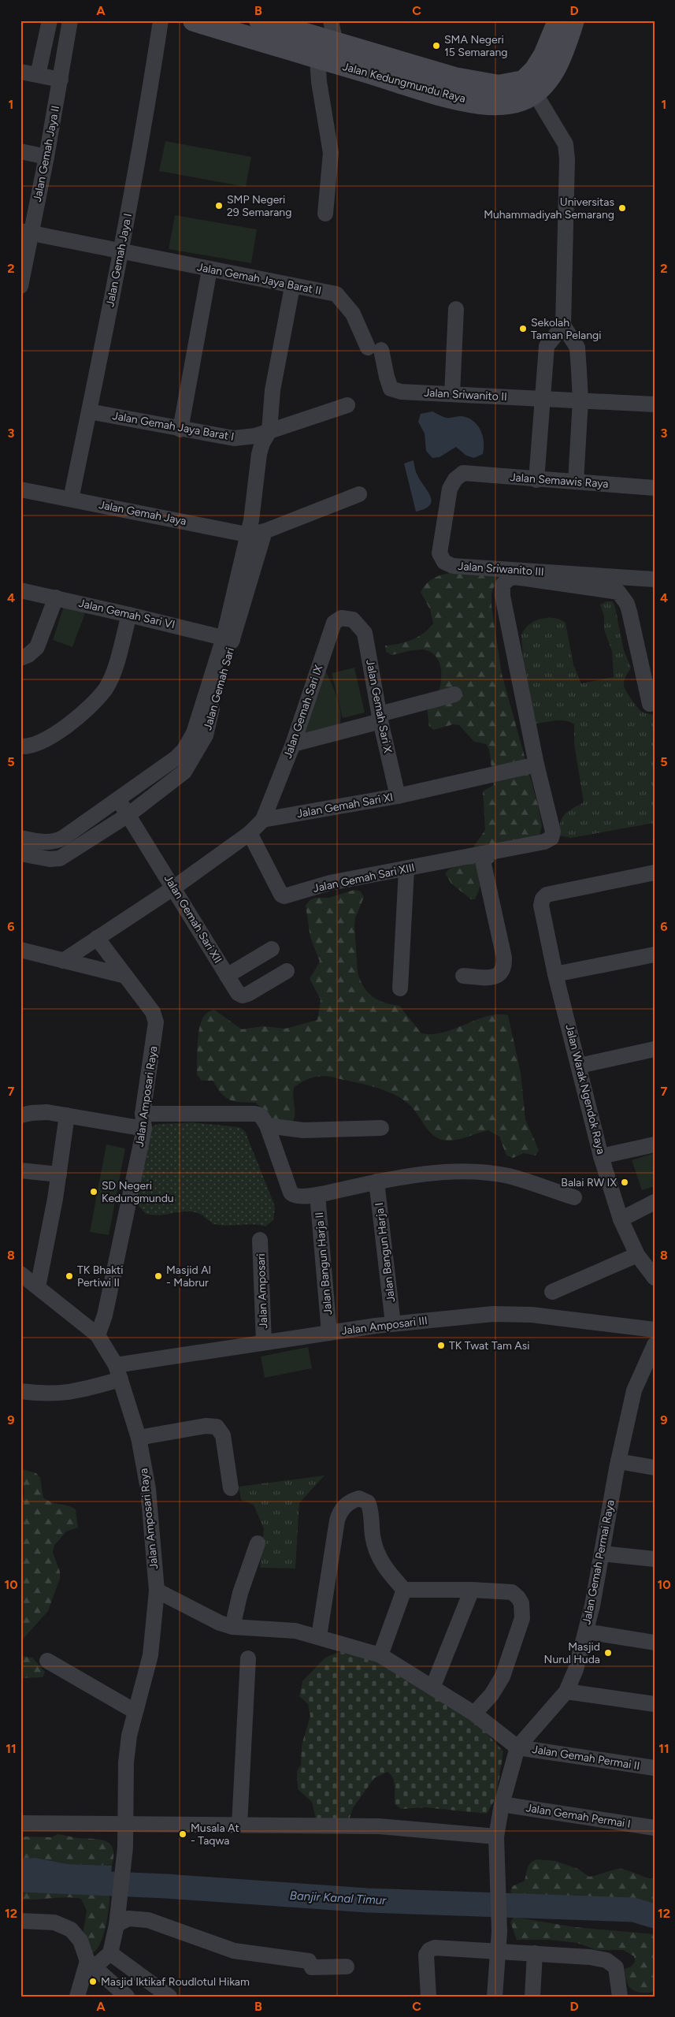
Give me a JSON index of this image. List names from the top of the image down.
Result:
{
  "streets": {
    "main road": ["Jalan Kedungmundu Raya"],
    "street": [
      "Jalan Gemah Jaya II",
      "Jalan Gemah Jaya I",
      "Jalan Gemah Jaya Barat II",
      "Jalan Sriwanito II",
      "Jalan Gemah Jaya Barat I",
      "Jalan Semawis Raya",
      "Jalan Gemah Jaya",
      "Jalan Sriwanito III",
      "Jalan Gemah Sari VI",
      "Jalan Gemah Sari",
      "Jalan Gemah Sari X",
      "Jalan Gemah Sari IX",
      "Jalan Gemah Sari XI",
      "Jalan Gemah Sari XIII",
      "Jalan Gemah Sari XII",
      "Jalan Warak Ngendok Raya",
      "Jalan Amposari Raya",
      "Jalan Bangun Harja I",
      "Jalan Bangun Harja II",
      "Jalan Amposari",
      "Jalan Amposari III",
      "Jalan Gemah Permai Raya",
      "Jalan Gemah Permai II",
      "Jalan Gemah Permai I"
    ]
  },
  "crossings": [
    ["Jalan Gemah Jaya II", "Jalan Gemah Jaya Barat II"],
    ["Jalan Gemah Jaya I", "Jalan Gemah Jaya Barat II"],
    ["Jalan Gemah Jaya I", "Jalan Gemah Jaya Barat I"],
    ["Jalan Gemah Jaya I", "Jalan Gemah Jaya"],
    ["Jalan Gemah Jaya Barat II", "Jalan Sriwanito II"],
    ["Jalan Gemah Jaya Barat I", "Jalan Gemah Sari"],
    ["Jalan Semawis Raya", "Jalan Sriwanito III"],
    ["Jalan Gemah Jaya", "Jalan Gemah Sari"],
    ["Jalan Gemah Sari VI", "Jalan Gemah Sari"],
    ["Jalan Gemah Sari", "Jalan Gemah Sari XII"],
    ["Jalan Gemah Sari X", "Jalan Gemah Sari IX"],
    ["Jalan Gemah Sari X", "Jalan Gemah Sari XI"],
    ["Jalan Gemah Sari IX", "Jalan Gemah Sari XI"],
    ["Jalan Gemah Sari XI", "Jalan Gemah Sari XIII"],
    ["Jalan Amposari Raya", "Jalan Amposari III"],
    ["Jalan Bangun Harja I", "Jalan Amposari III"],
    ["Jalan Bangun Harja II", "Jalan Amposari III"],
    ["Jalan Amposari", "Jalan Amposari III"],
    ["Jalan Gemah Permai Raya", "Jalan Gemah Permai II"],
    ["Jalan Gemah Permai Raya", "Jalan Gemah Permai I"]
  ],
  "water": ["Banjir Kanal Timur"],
  "places": [
    "SMA Negeri 15 Semarang",
    "SMP Negeri 29 Semarang",
    "Universitas Muhammadiyah Semarang",
    "Sekolah Taman Pelangi",
    "Balai RW IX",
    "SD Negeri Kedungmundu",
    "TK Bhakti Pertiwi II",
    "Masjid Al - Mabrur",
    "TK Twat Tam Asi",
    "Masjid Nurul Huda",
    "Musala At - Taqwa",
    "Masjid Iktikaf Roudlotul Hikam"
  ],
  "grid": {
    "columns": [
      "A",
      "B",
      "C",
      "D"
    ],
    "rows": [
      "1",
      "2",
      "3",
      "4",
      "5",
      "6",
      "7",
      "8",
      "9",
      "10",
      "11",
      "12"
    ]
  }
}
